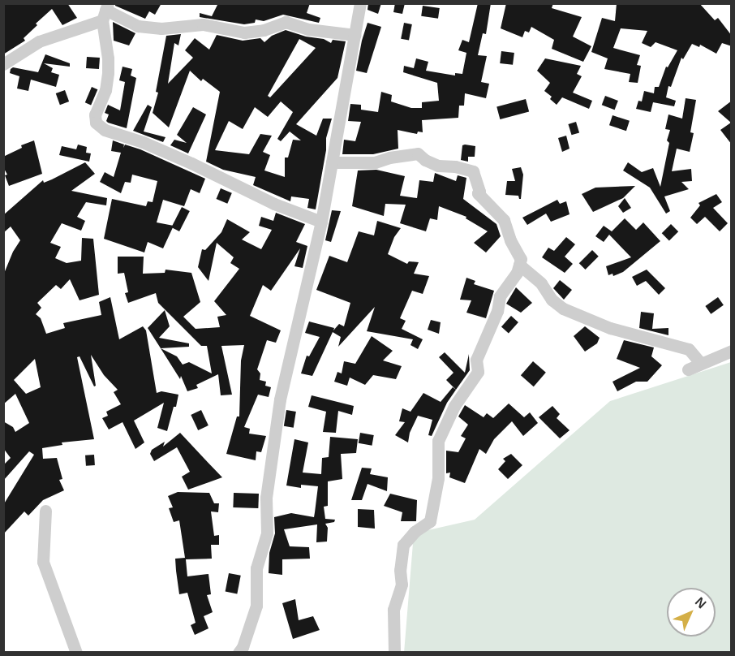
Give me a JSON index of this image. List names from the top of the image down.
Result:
{
  "north": "top right"
}
